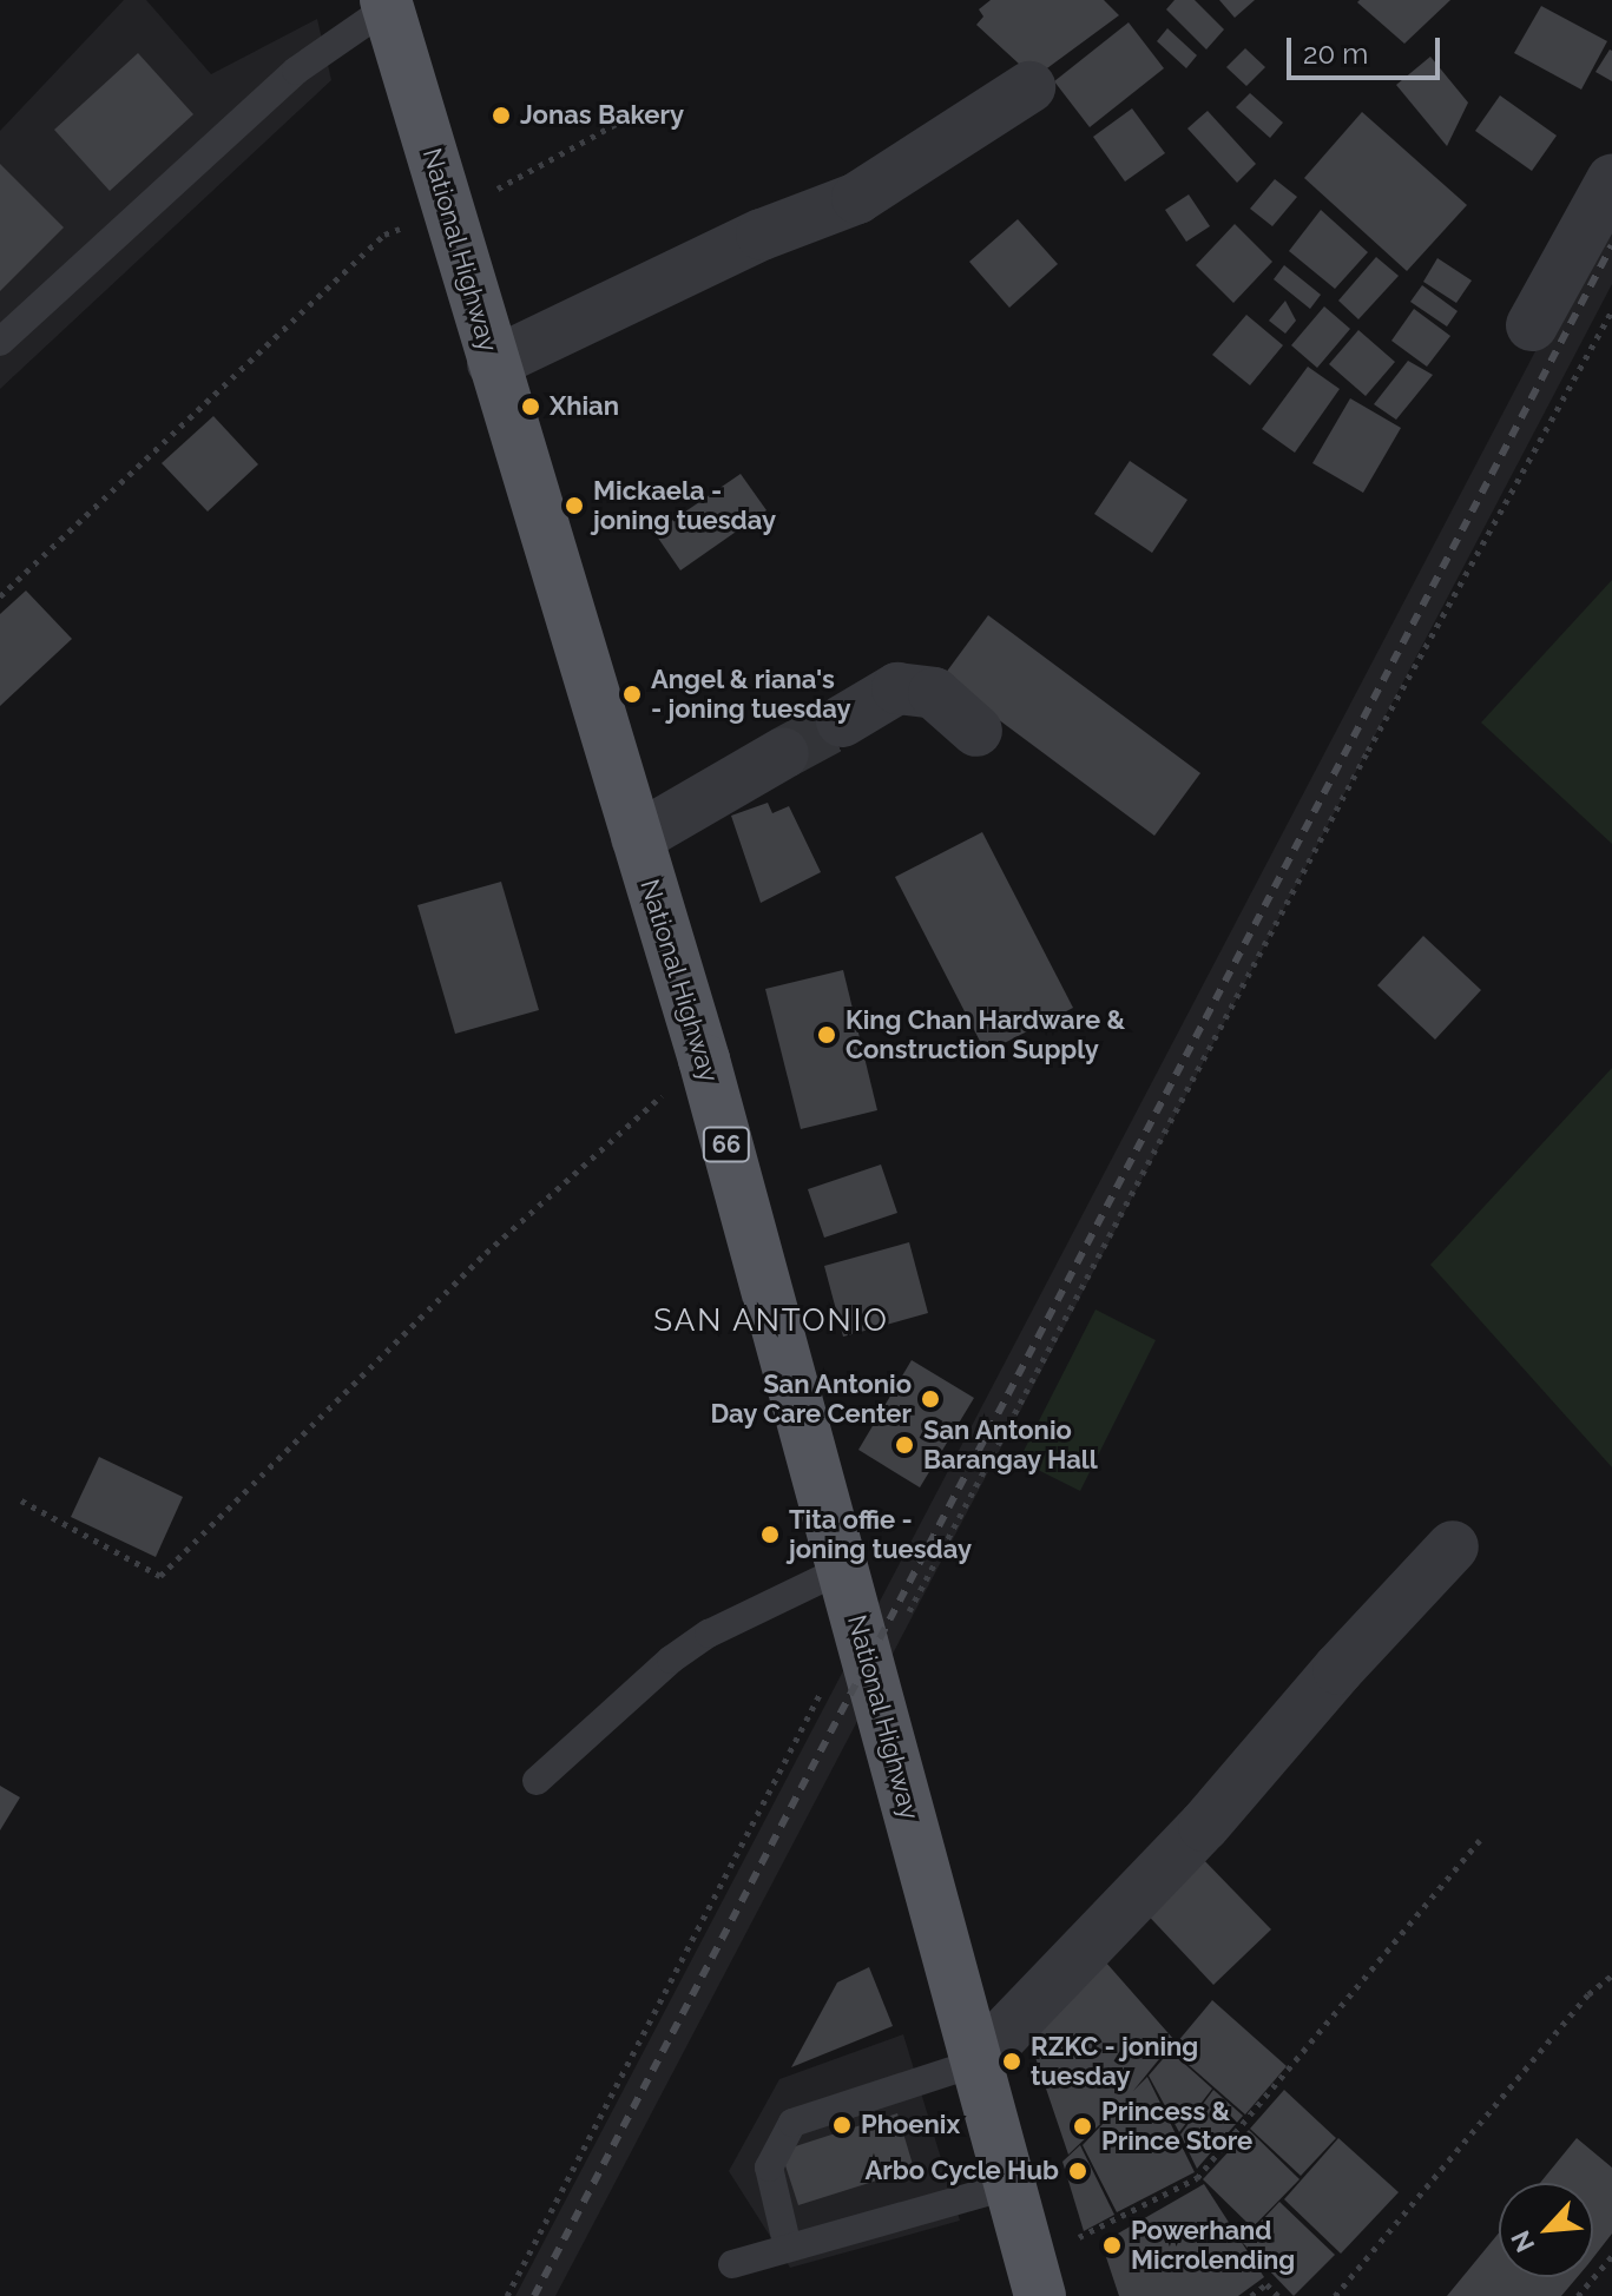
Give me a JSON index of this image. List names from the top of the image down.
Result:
{
  "streets": {
    "main road": ["National Highway", "66"]
  },
  "districts": ["SAN ANTONIO"],
  "places": [
    "Jonas Bakery",
    "Xhian",
    "Mickaela - joning tuesday",
    "Angel & riana's - joning tuesday",
    "King Chan Hardware & Construction Supply",
    "San Antonio Day Care Center",
    "San Antonio Barangay Hall",
    "Tita offie - joning tuesday",
    "RZKC - joning tuesday",
    "Phoenix",
    "Princess & Prince Store",
    "Arbo Cycle Hub",
    "Powerhand Microlending"
  ],
  "scale_bar": "20 m",
  "north": "bottom left"
}
